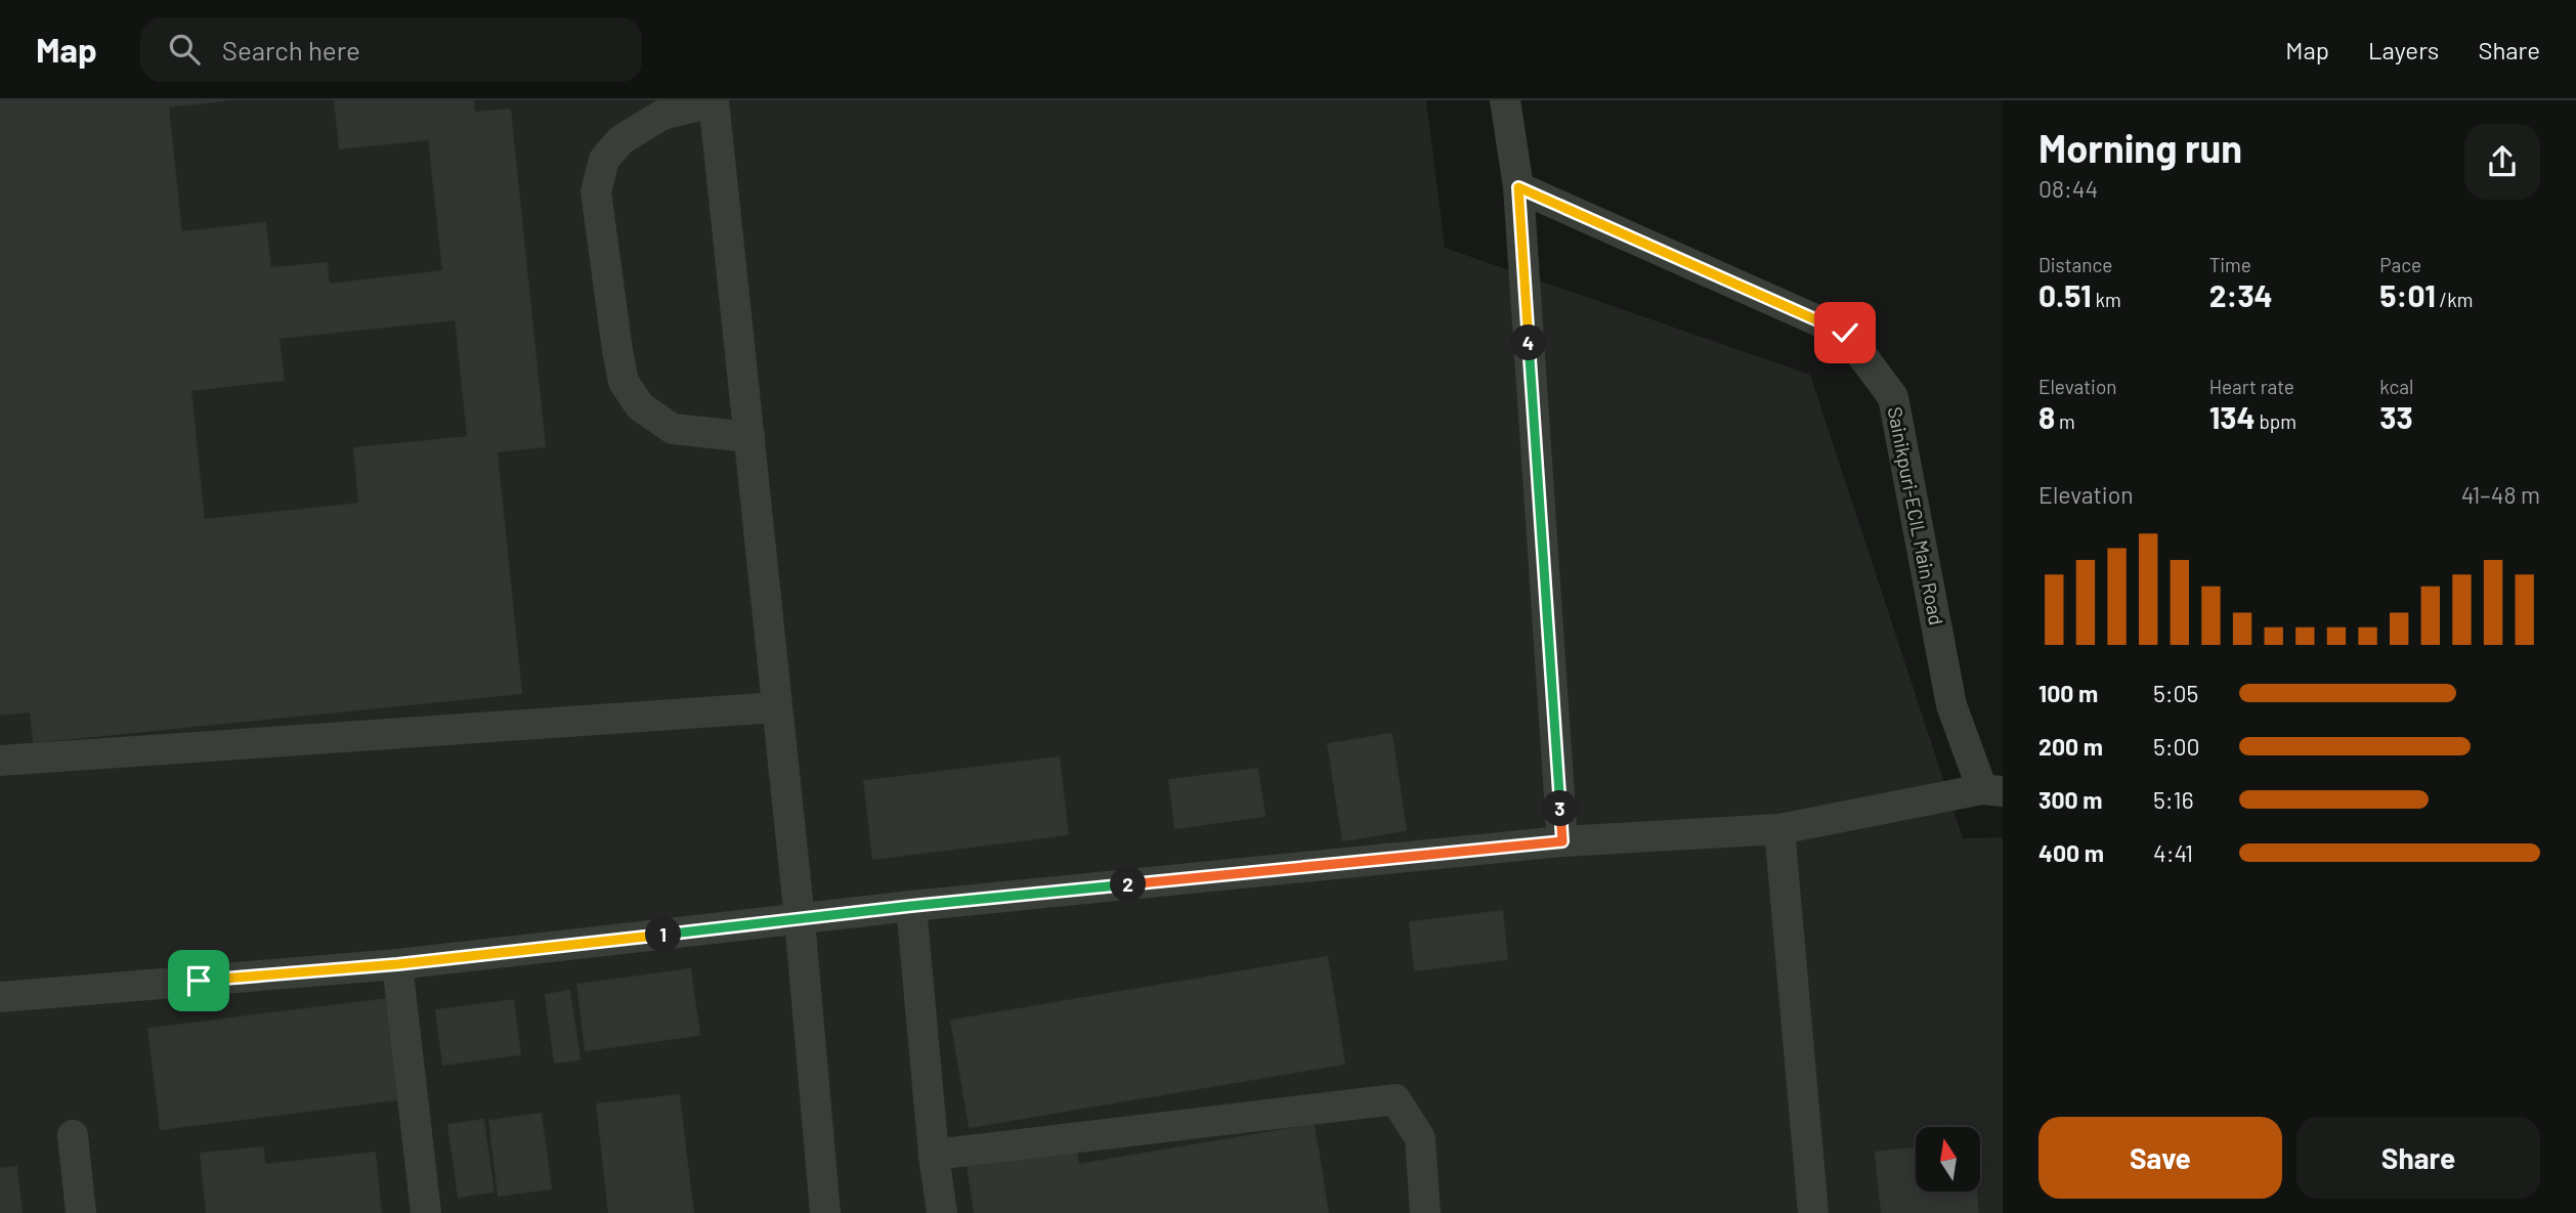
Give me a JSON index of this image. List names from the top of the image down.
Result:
{
  "streets": {
    "street": ["Sainikpuri-ECIL Main Road"]
  },
  "north": "top",
  "page": {
    "header": "Map",
    "search": "Search here",
    "nav": ["Map", "Layers", "Share"],
    "heading": ["Morning run", "08:44"],
    "stats": [
      ["Distance", "0.51 km"],
      ["Time", "2:34"],
      ["Pace", "5:01 /km"],
      ["Elevation", "8 m"],
      ["Heart rate", "134 bpm"],
      ["kcal", "33"]
    ],
    "pins": [
      "4",
      "3",
      "2",
      "1"
    ],
    "chart": ["Elevation", "41–48 m"],
    "list": [
      {
        "name": "100 m",
        "note": "5:05"
      },
      {
        "name": "200 m",
        "note": "5:00"
      },
      {
        "name": "300 m",
        "note": "5:16"
      },
      {
        "name": "400 m",
        "note": "4:41"
      }
    ],
    "buttons": ["Save", "Share"]
  }
}
